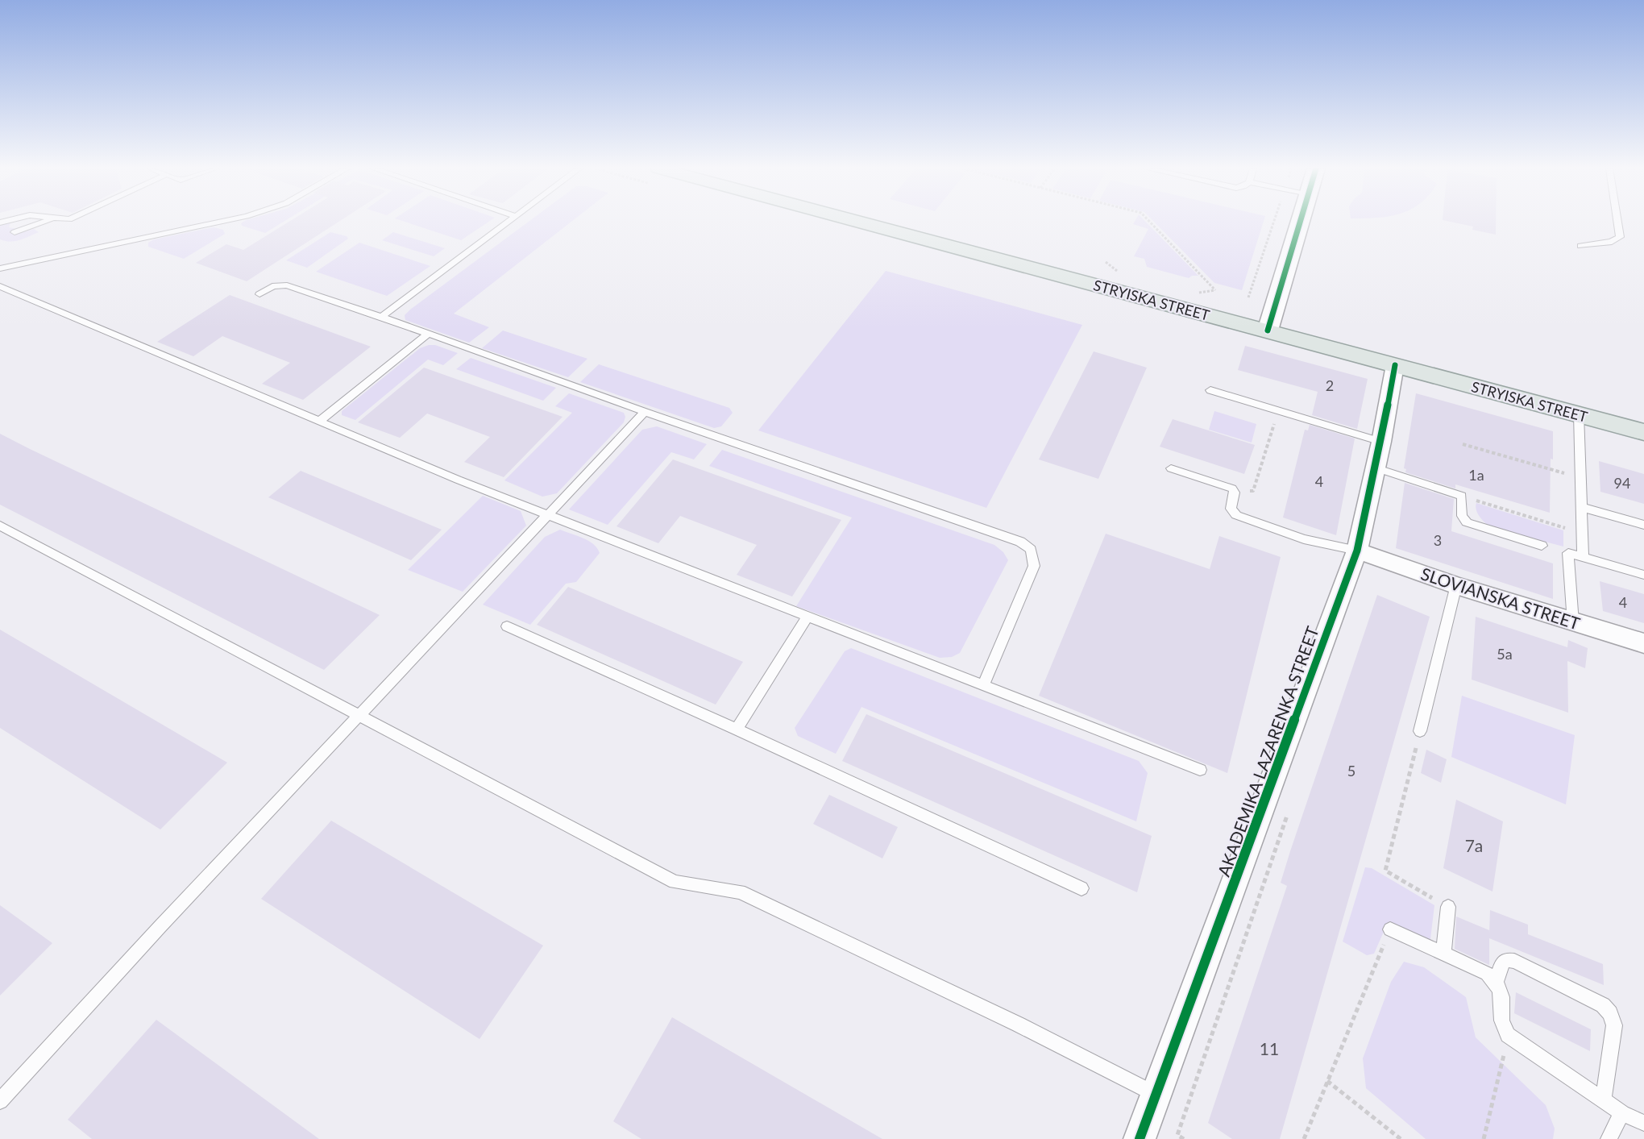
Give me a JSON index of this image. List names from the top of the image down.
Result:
{
  "streets": {
    "main road": ["STRYISKA STREET"],
    "street": ["SLOVIANSKA STREET", "AKADEMIKA LAZARENKA STREET"]
  },
  "crossings": [
    ["STRYISKA STREET", "AKADEMIKA LAZARENKA STREET"],
    ["SLOVIANSKA STREET", "AKADEMIKA LAZARENKA STREET"]
  ],
  "house_numbers": [
    "2",
    "1а",
    "4",
    "94",
    "3",
    "4",
    "5а",
    "5",
    "7а",
    "11"
  ]
}
